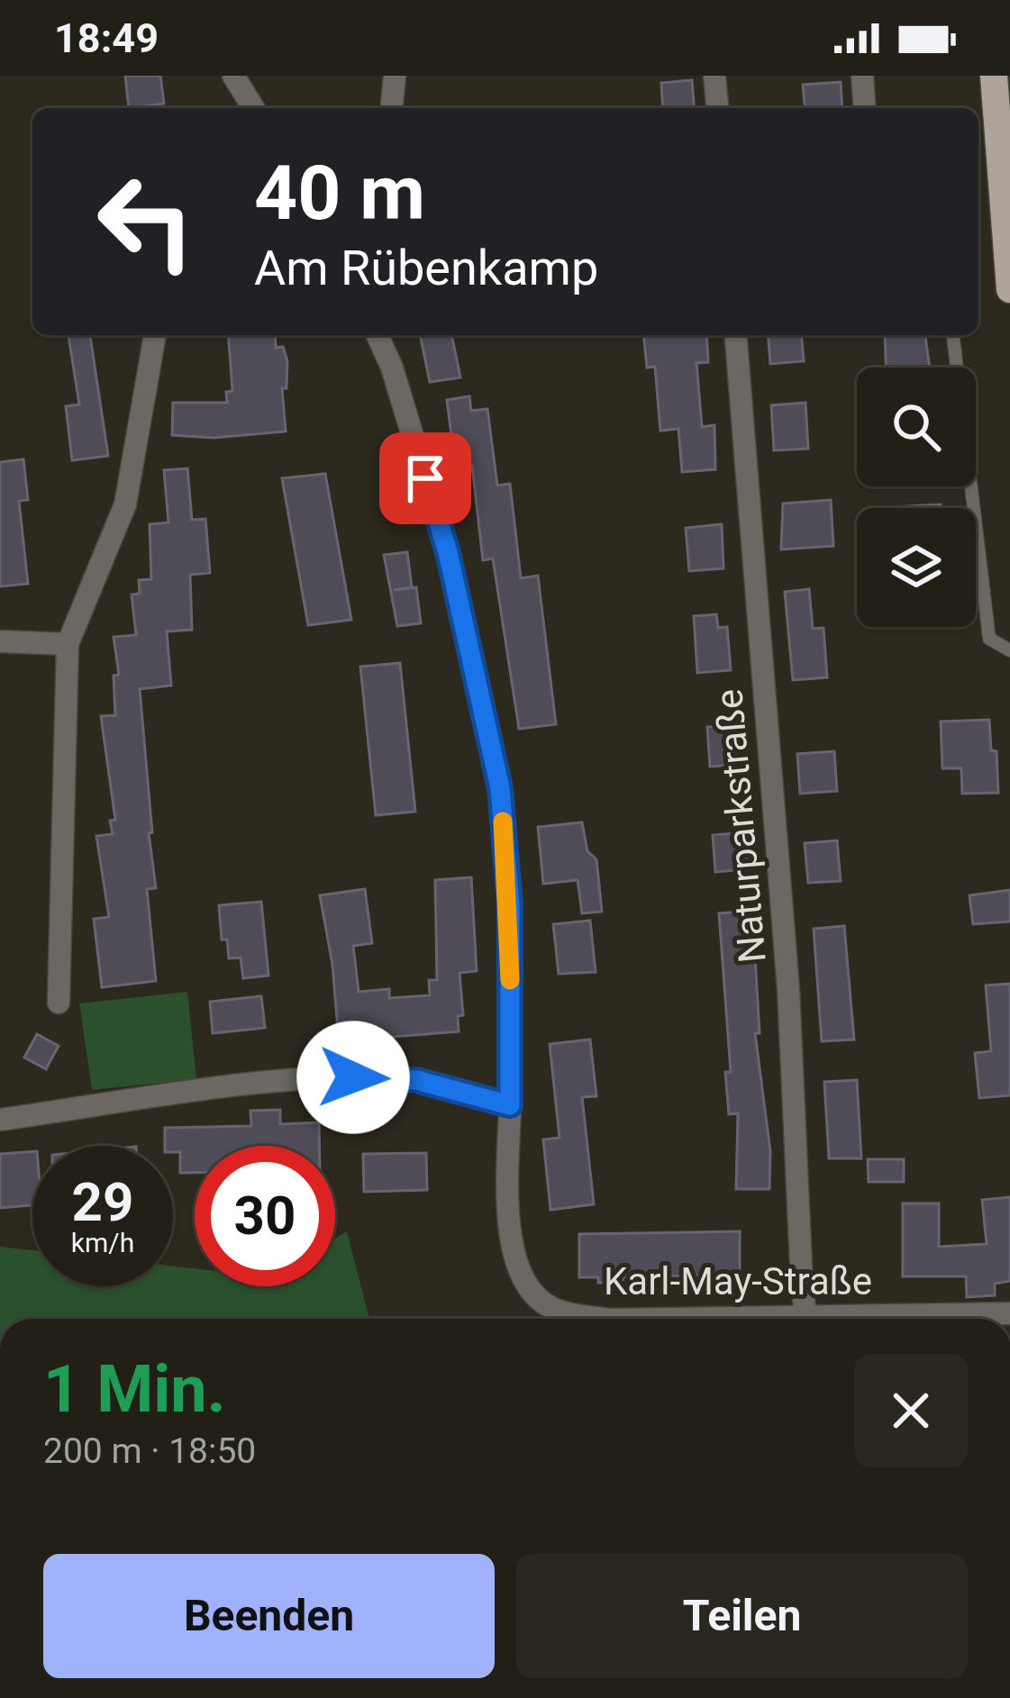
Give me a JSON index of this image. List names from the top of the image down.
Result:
{
  "streets": {
    "street": ["Naturparkstraße", "Karl-May-Straße"]
  },
  "page": {
    "status": "18:49",
    "turn": ["40 m", "Am Rübenkamp"],
    "speed": "29 km/h",
    "limit": "30",
    "heading": ["1 Min.", "200 m · 18:50"],
    "buttons": ["Beenden", "Teilen"]
  }
}
